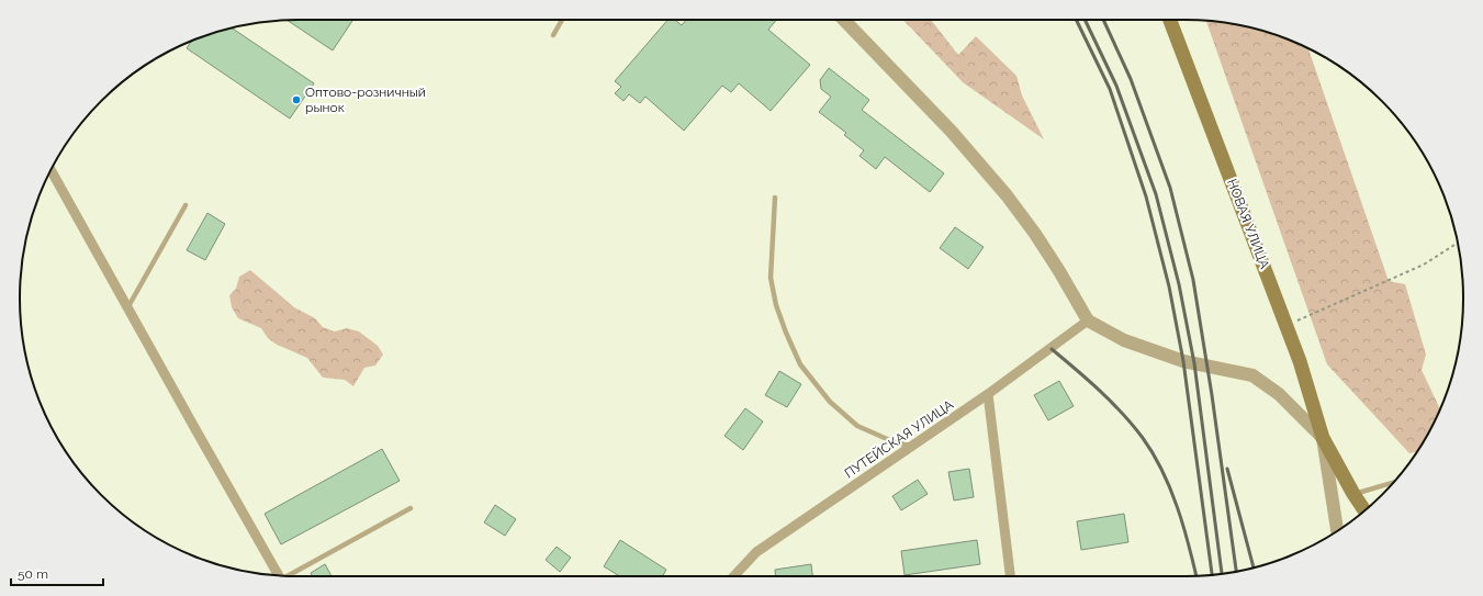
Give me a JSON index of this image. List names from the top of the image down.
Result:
{
  "streets": {
    "main road": ["НОВАЯ УЛИЦА"],
    "street": ["ПУТЕЙСКАЯ УЛИЦА"]
  },
  "places": ["Оптово-розничный рынок"],
  "scale_bar": "50 m"
}
